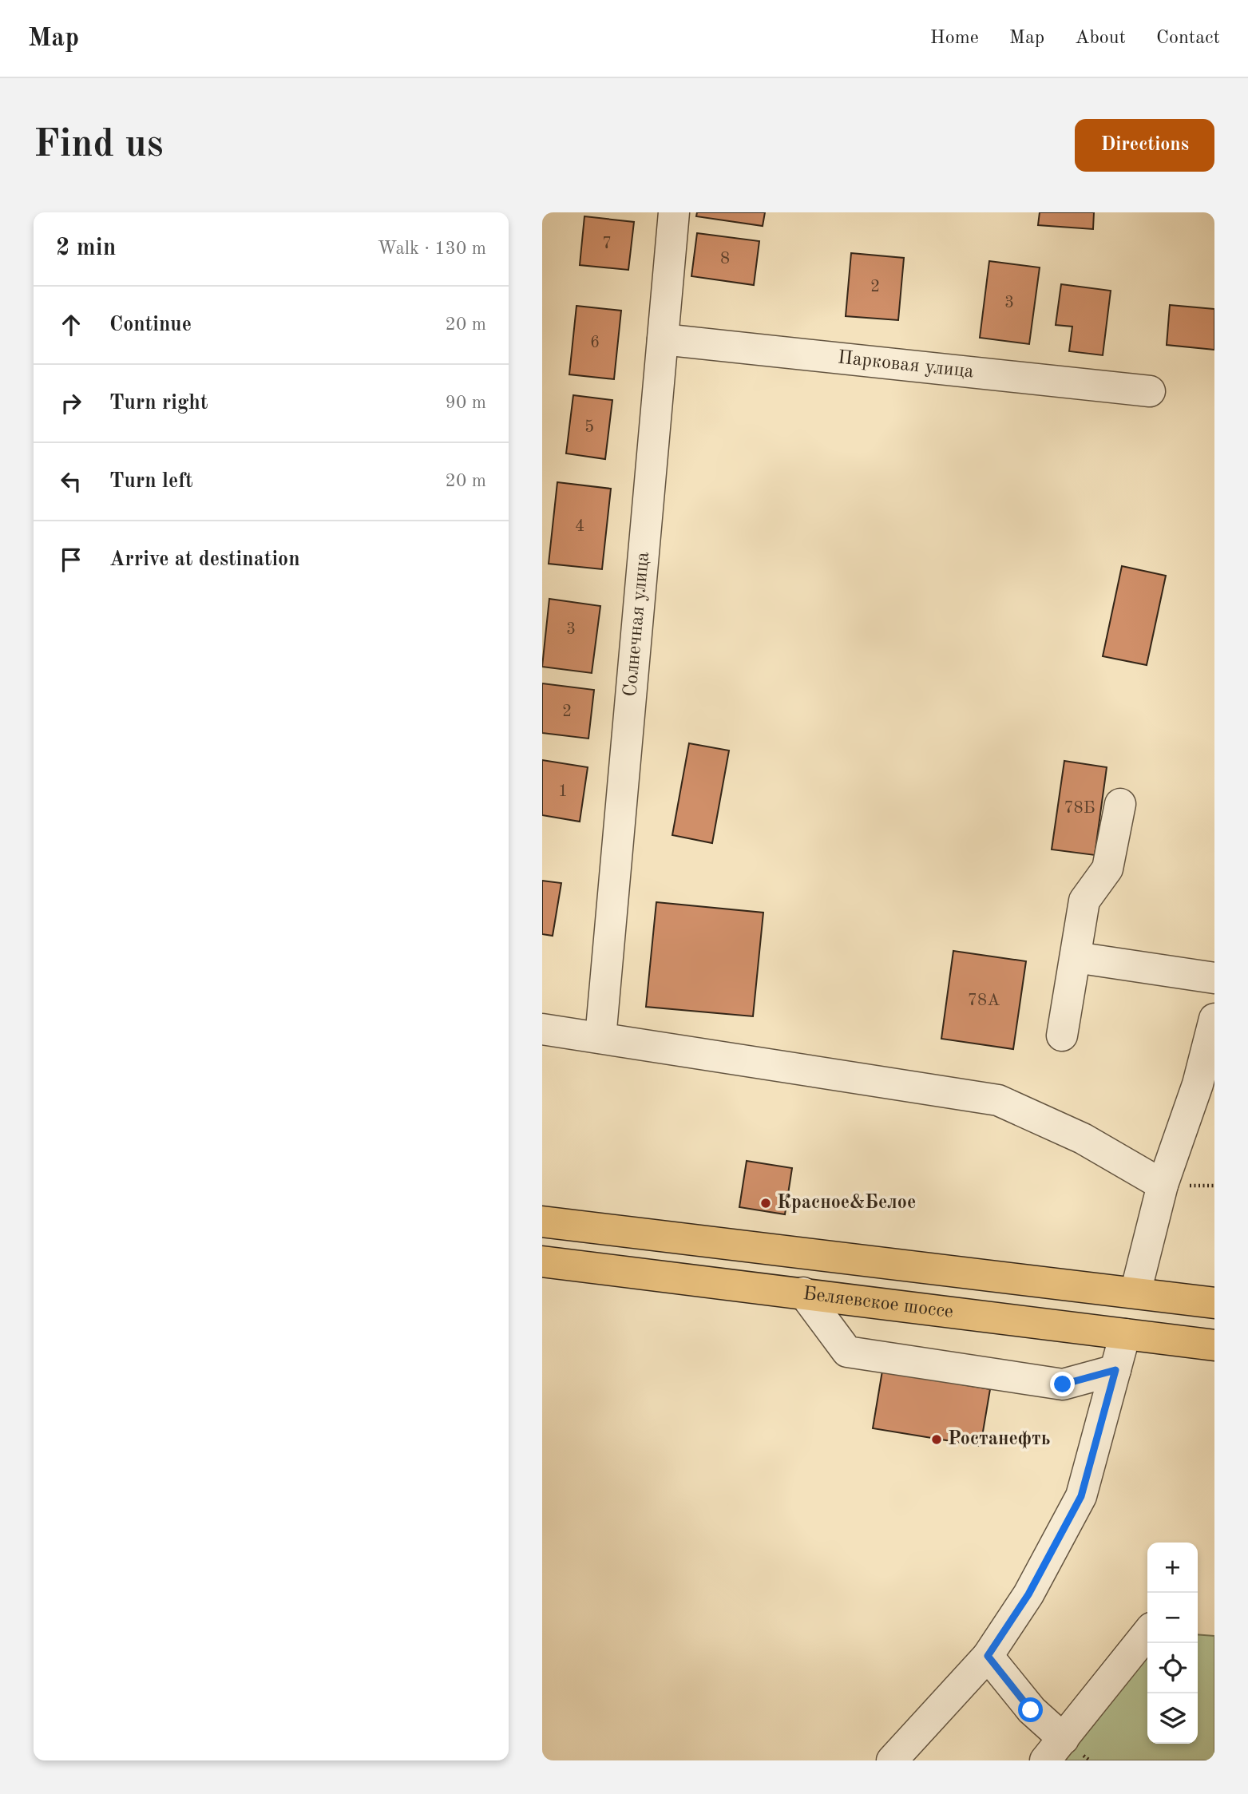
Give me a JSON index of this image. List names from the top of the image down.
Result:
{
  "streets": {
    "main road": ["Беляевское шоссе"],
    "street": ["Парковая улица", "Солнечная улица"]
  },
  "crossings": [
    ["Парковая улица", "Солнечная улица"]
  ],
  "places": ["Красное&Белое", "Ростанефть"],
  "house_numbers": [
    "7",
    "8",
    "2",
    "3",
    "6",
    "5",
    "4",
    "3",
    "2",
    "1",
    "78Б",
    "78А"
  ],
  "page": {
    "header": "Map",
    "nav": [
      "Home",
      "Map",
      "About",
      "Contact"
    ],
    "buttons": "Directions",
    "title": "Find us",
    "heading": ["2 min", "Walk · 130 m"],
    "list": [
      ["Continue", "20 m"],
      ["Turn right", "90 m"],
      ["Turn left", "20 m"],
      "Arrive at destination"
    ],
    "map_buttons": ["+", "−"]
  }
}
